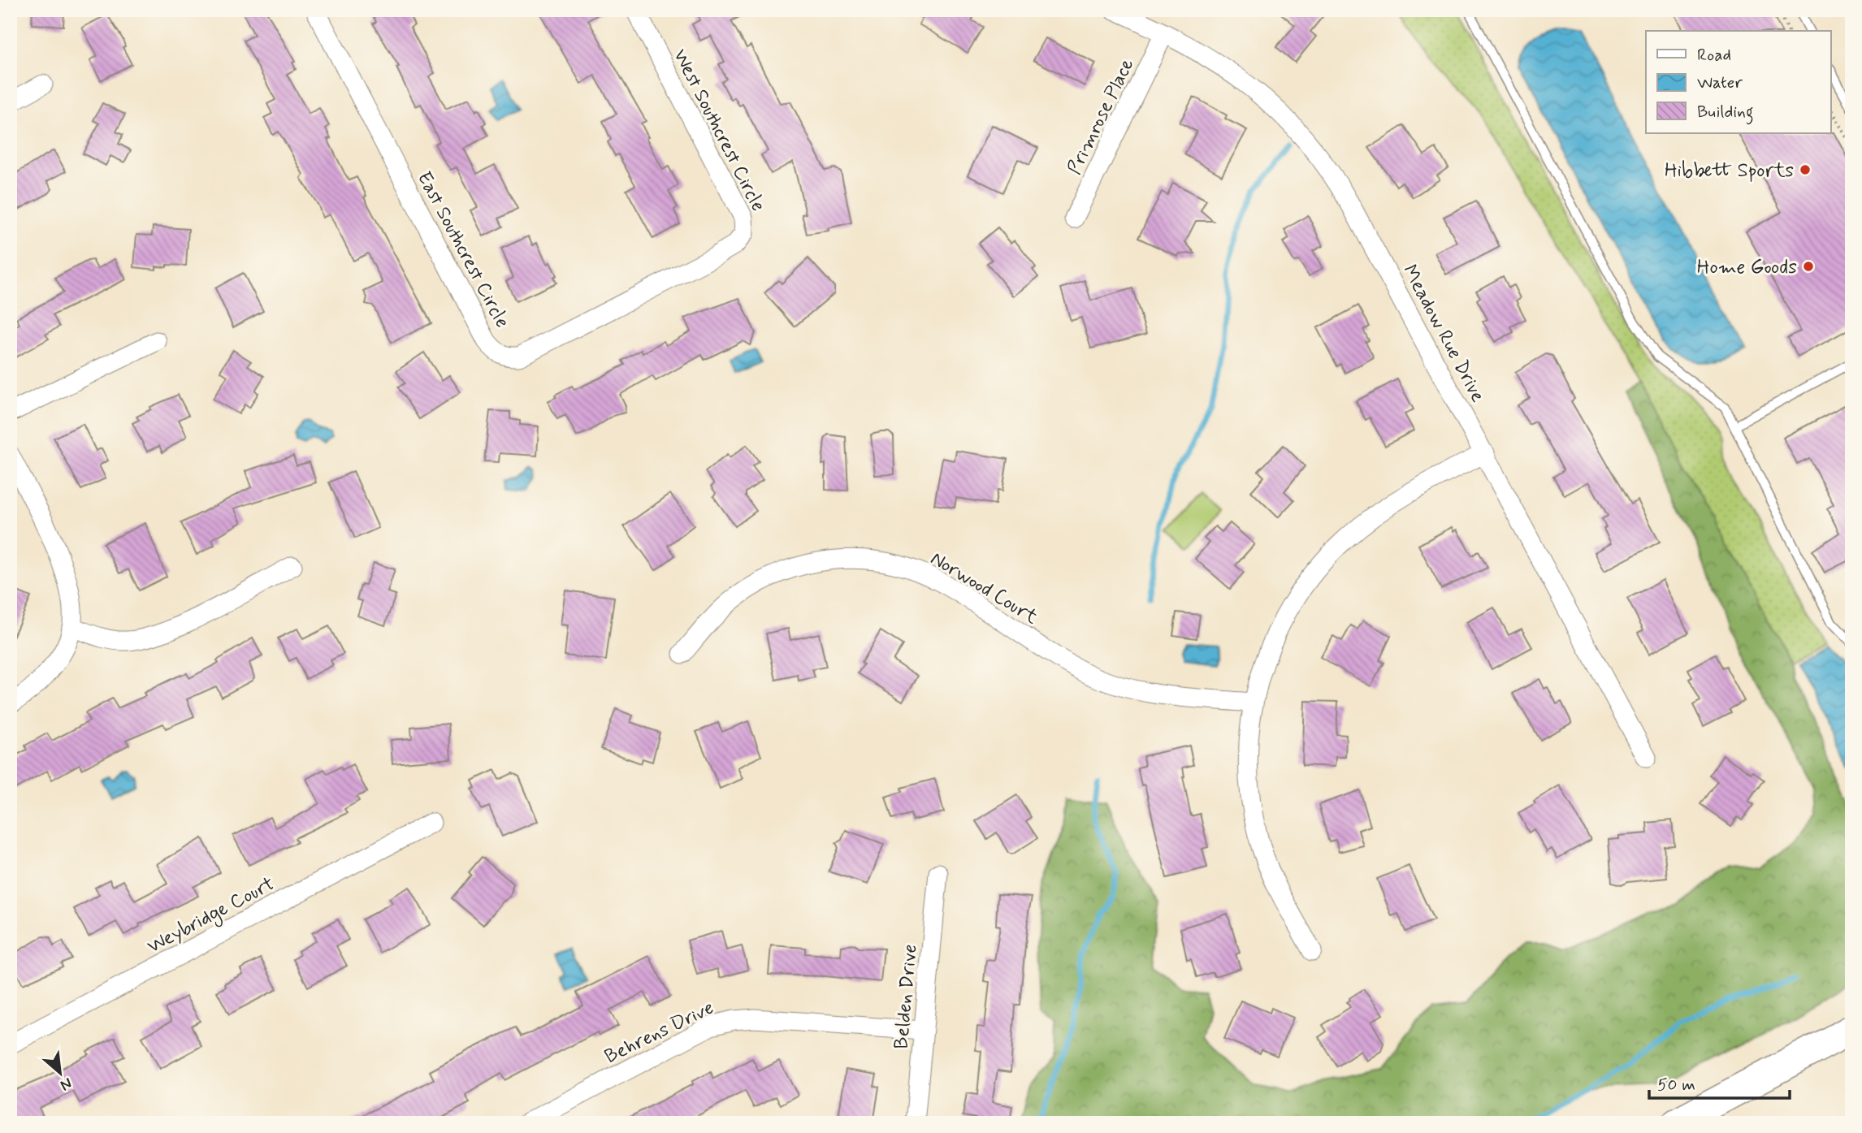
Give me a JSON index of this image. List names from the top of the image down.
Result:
{
  "streets": {
    "street": [
      "Primrose Place",
      "West Southcrest Circle",
      "East Southcrest Circle",
      "Meadow Rue Drive",
      "Norwood Court",
      "Weybridge Court",
      "Belden Drive",
      "Behrens Drive"
    ]
  },
  "crossings": [
    ["Primrose Place", "Meadow Rue Drive"],
    ["West Southcrest Circle", "East Southcrest Circle"],
    ["Belden Drive", "Behrens Drive"]
  ],
  "places": ["Hibbett Sports", "Home Goods"],
  "legend": ["Road", "Water", "Building"],
  "scale_bar": "50 m",
  "north": "bottom right"
}
